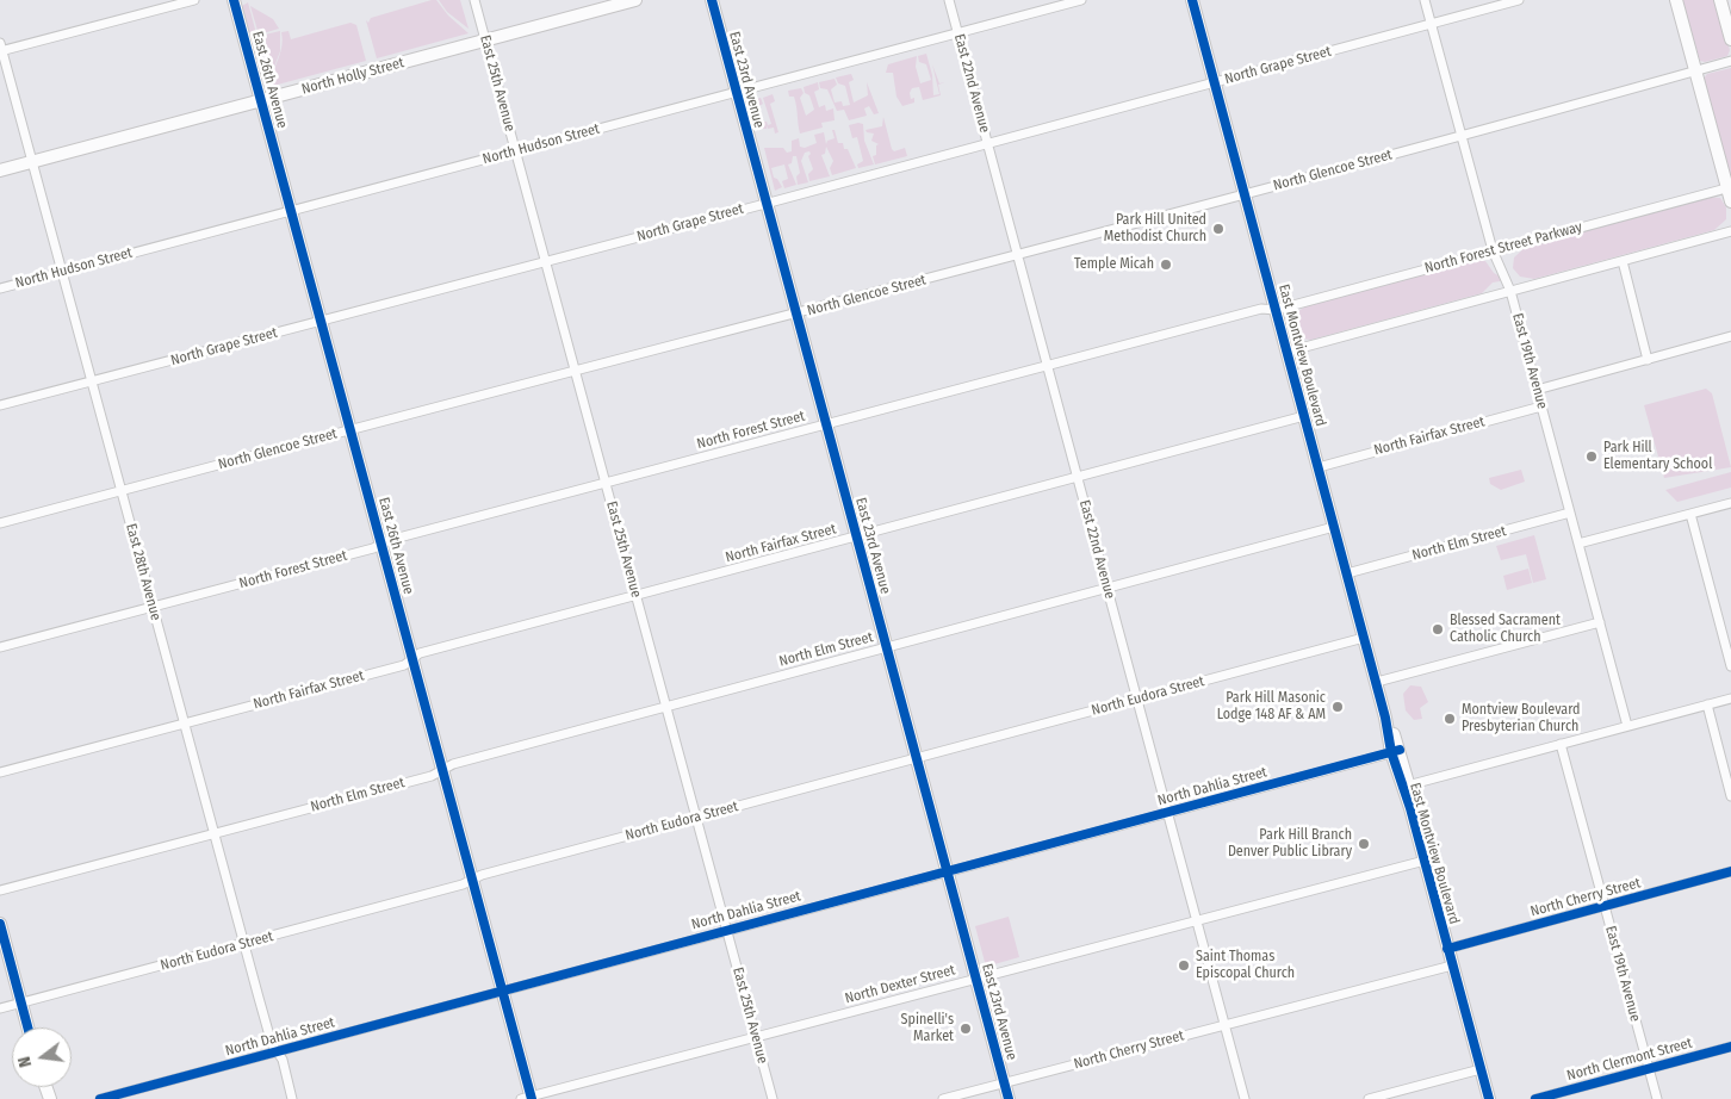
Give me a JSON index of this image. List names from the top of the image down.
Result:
{
  "streets": {
    "street": [
      "North Grape Street",
      "North Holly Street",
      "East 26th Avenue",
      "East 23rd Avenue",
      "East 25th Avenue",
      "East 22nd Avenue",
      "North Hudson Street",
      "North Glencoe Street",
      "North Forest Street Parkway",
      "East Montview Boulevard",
      "East 19th Avenue",
      "North Forest Street",
      "North Fairfax Street",
      "North Elm Street",
      "East 28th Avenue",
      "North Eudora Street",
      "North Dahlia Street",
      "North Cherry Street",
      "North Dexter Street",
      "North Clermont Street"
    ]
  },
  "crossings": [
    ["North Grape Street", "East 26th Avenue"],
    ["North Grape Street", "East 23rd Avenue"],
    ["North Grape Street", "East 25th Avenue"],
    ["North Grape Street", "East 22nd Avenue"],
    ["North Grape Street", "East Montview Boulevard"],
    ["North Grape Street", "East 19th Avenue"],
    ["North Grape Street", "East 28th Avenue"],
    ["North Holly Street", "East 26th Avenue"],
    ["North Holly Street", "East 25th Avenue"],
    ["North Holly Street", "East 28th Avenue"],
    ["East 26th Avenue", "North Hudson Street"],
    ["East 26th Avenue", "North Glencoe Street"],
    ["East 26th Avenue", "North Forest Street"],
    ["East 26th Avenue", "North Fairfax Street"],
    ["East 26th Avenue", "North Elm Street"],
    ["East 26th Avenue", "North Eudora Street"],
    ["East 26th Avenue", "North Dahlia Street"],
    ["East 26th Avenue", "North Dexter Street"],
    ["East 23rd Avenue", "North Hudson Street"],
    ["East 23rd Avenue", "North Glencoe Street"],
    ["East 23rd Avenue", "North Forest Street"],
    ["East 23rd Avenue", "North Fairfax Street"],
    ["East 23rd Avenue", "North Elm Street"],
    ["East 23rd Avenue", "North Eudora Street"],
    ["East 23rd Avenue", "North Dahlia Street"],
    ["East 23rd Avenue", "North Cherry Street"],
    ["East 23rd Avenue", "North Dexter Street"],
    ["East 25th Avenue", "North Hudson Street"],
    ["East 25th Avenue", "North Glencoe Street"],
    ["East 25th Avenue", "North Forest Street"],
    ["East 25th Avenue", "North Fairfax Street"],
    ["East 25th Avenue", "North Elm Street"],
    ["East 25th Avenue", "North Eudora Street"],
    ["East 25th Avenue", "North Dahlia Street"],
    ["East 25th Avenue", "North Dexter Street"],
    ["East 22nd Avenue", "North Hudson Street"],
    ["East 22nd Avenue", "North Glencoe Street"],
    ["East 22nd Avenue", "North Forest Street"],
    ["East 22nd Avenue", "North Fairfax Street"],
    ["East 22nd Avenue", "North Elm Street"],
    ["East 22nd Avenue", "North Eudora Street"],
    ["East 22nd Avenue", "North Dahlia Street"],
    ["East 22nd Avenue", "North Cherry Street"],
    ["East 22nd Avenue", "North Dexter Street"],
    ["North Hudson Street", "East 28th Avenue"],
    ["North Glencoe Street", "East Montview Boulevard"],
    ["North Glencoe Street", "East 19th Avenue"],
    ["North Glencoe Street", "East 28th Avenue"],
    ["North Forest Street Parkway", "East Montview Boulevard"],
    ["North Forest Street Parkway", "East 19th Avenue"],
    ["North Forest Street Parkway", "North Forest Street"],
    ["East Montview Boulevard", "North Forest Street"],
    ["East Montview Boulevard", "North Fairfax Street"],
    ["East Montview Boulevard", "North Elm Street"],
    ["East Montview Boulevard", "North Eudora Street"],
    ["East Montview Boulevard", "North Dahlia Street"],
    ["East Montview Boulevard", "North Cherry Street"],
    ["East Montview Boulevard", "North Dexter Street"],
    ["East 19th Avenue", "North Fairfax Street"],
    ["East 19th Avenue", "North Elm Street"],
    ["East 19th Avenue", "North Cherry Street"],
    ["East 19th Avenue", "North Clermont Street"],
    ["North Forest Street", "East 28th Avenue"],
    ["North Fairfax Street", "East 28th Avenue"],
    ["North Elm Street", "East 28th Avenue"],
    ["East 28th Avenue", "North Eudora Street"],
    ["East 28th Avenue", "North Dahlia Street"]
  ],
  "places": [
    "Park Hill United Methodist Church",
    "Temple Micah",
    "Park Hill Elementary School",
    "Blessed Sacrament Catholic Church",
    "Park Hill Masonic Lodge 148 AF & AM",
    "Montview Boulevard Presbyterian Church",
    "Park Hill Branch Denver Public Library",
    "Saint Thomas Episcopal Church",
    "Spinelli's Market"
  ],
  "north": "left"
}
